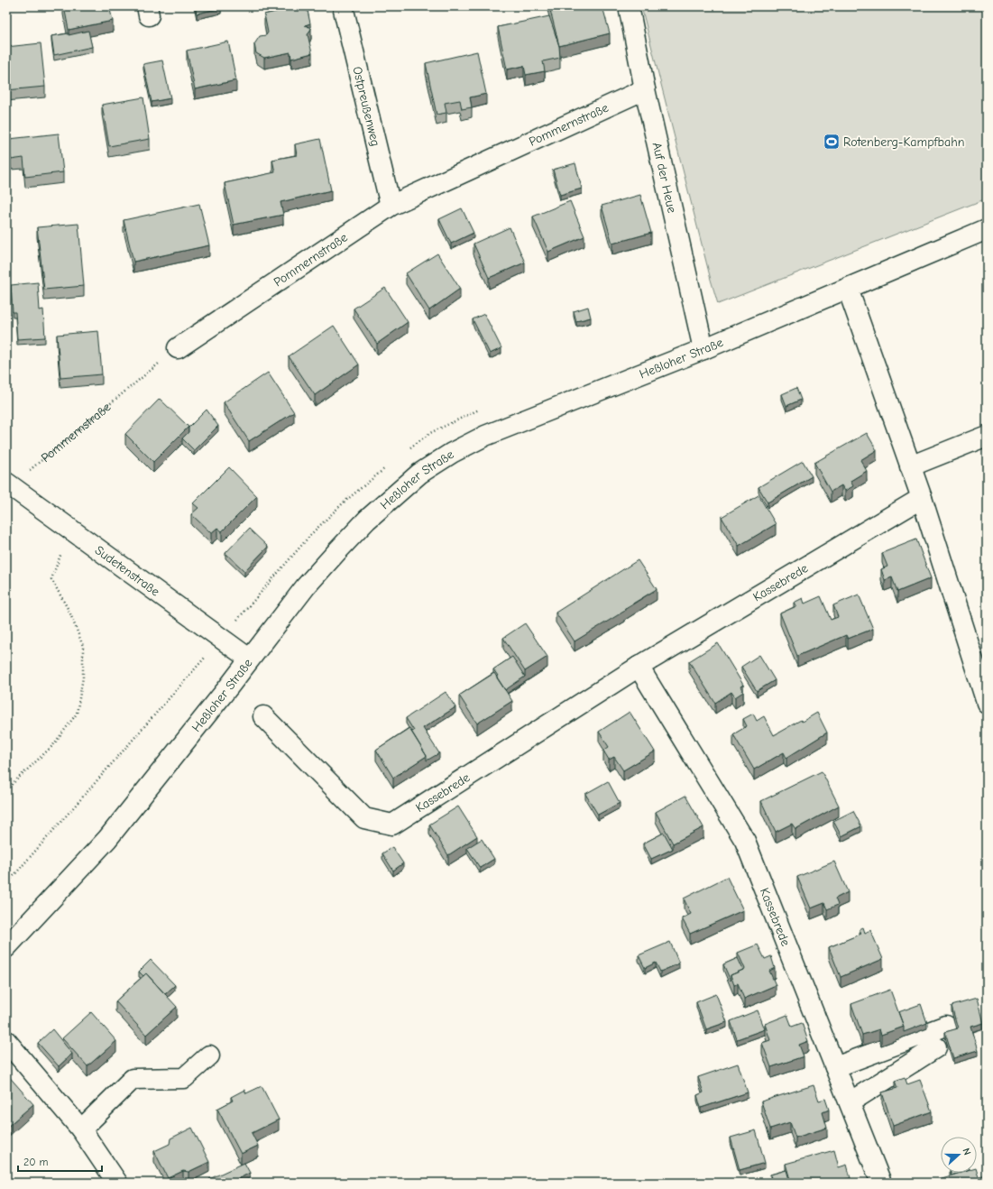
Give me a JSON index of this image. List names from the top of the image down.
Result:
{
  "streets": {
    "street": [
      "Ostpreußenweg",
      "Pommernstraße",
      "Auf der Heue",
      "Heßloher Straße",
      "Sudetenstraße",
      "Kassebrede"
    ]
  },
  "crossings": [
    ["Ostpreußenweg", "Pommernstraße"],
    ["Pommernstraße", "Auf der Heue"],
    ["Pommernstraße", "Sudetenstraße"],
    ["Auf der Heue", "Heßloher Straße"],
    ["Heßloher Straße", "Sudetenstraße"]
  ],
  "places": {
    "sports": ["Rotenberg-Kampfbahn"]
  },
  "scale_bar": "20 m",
  "north": "right"
}
